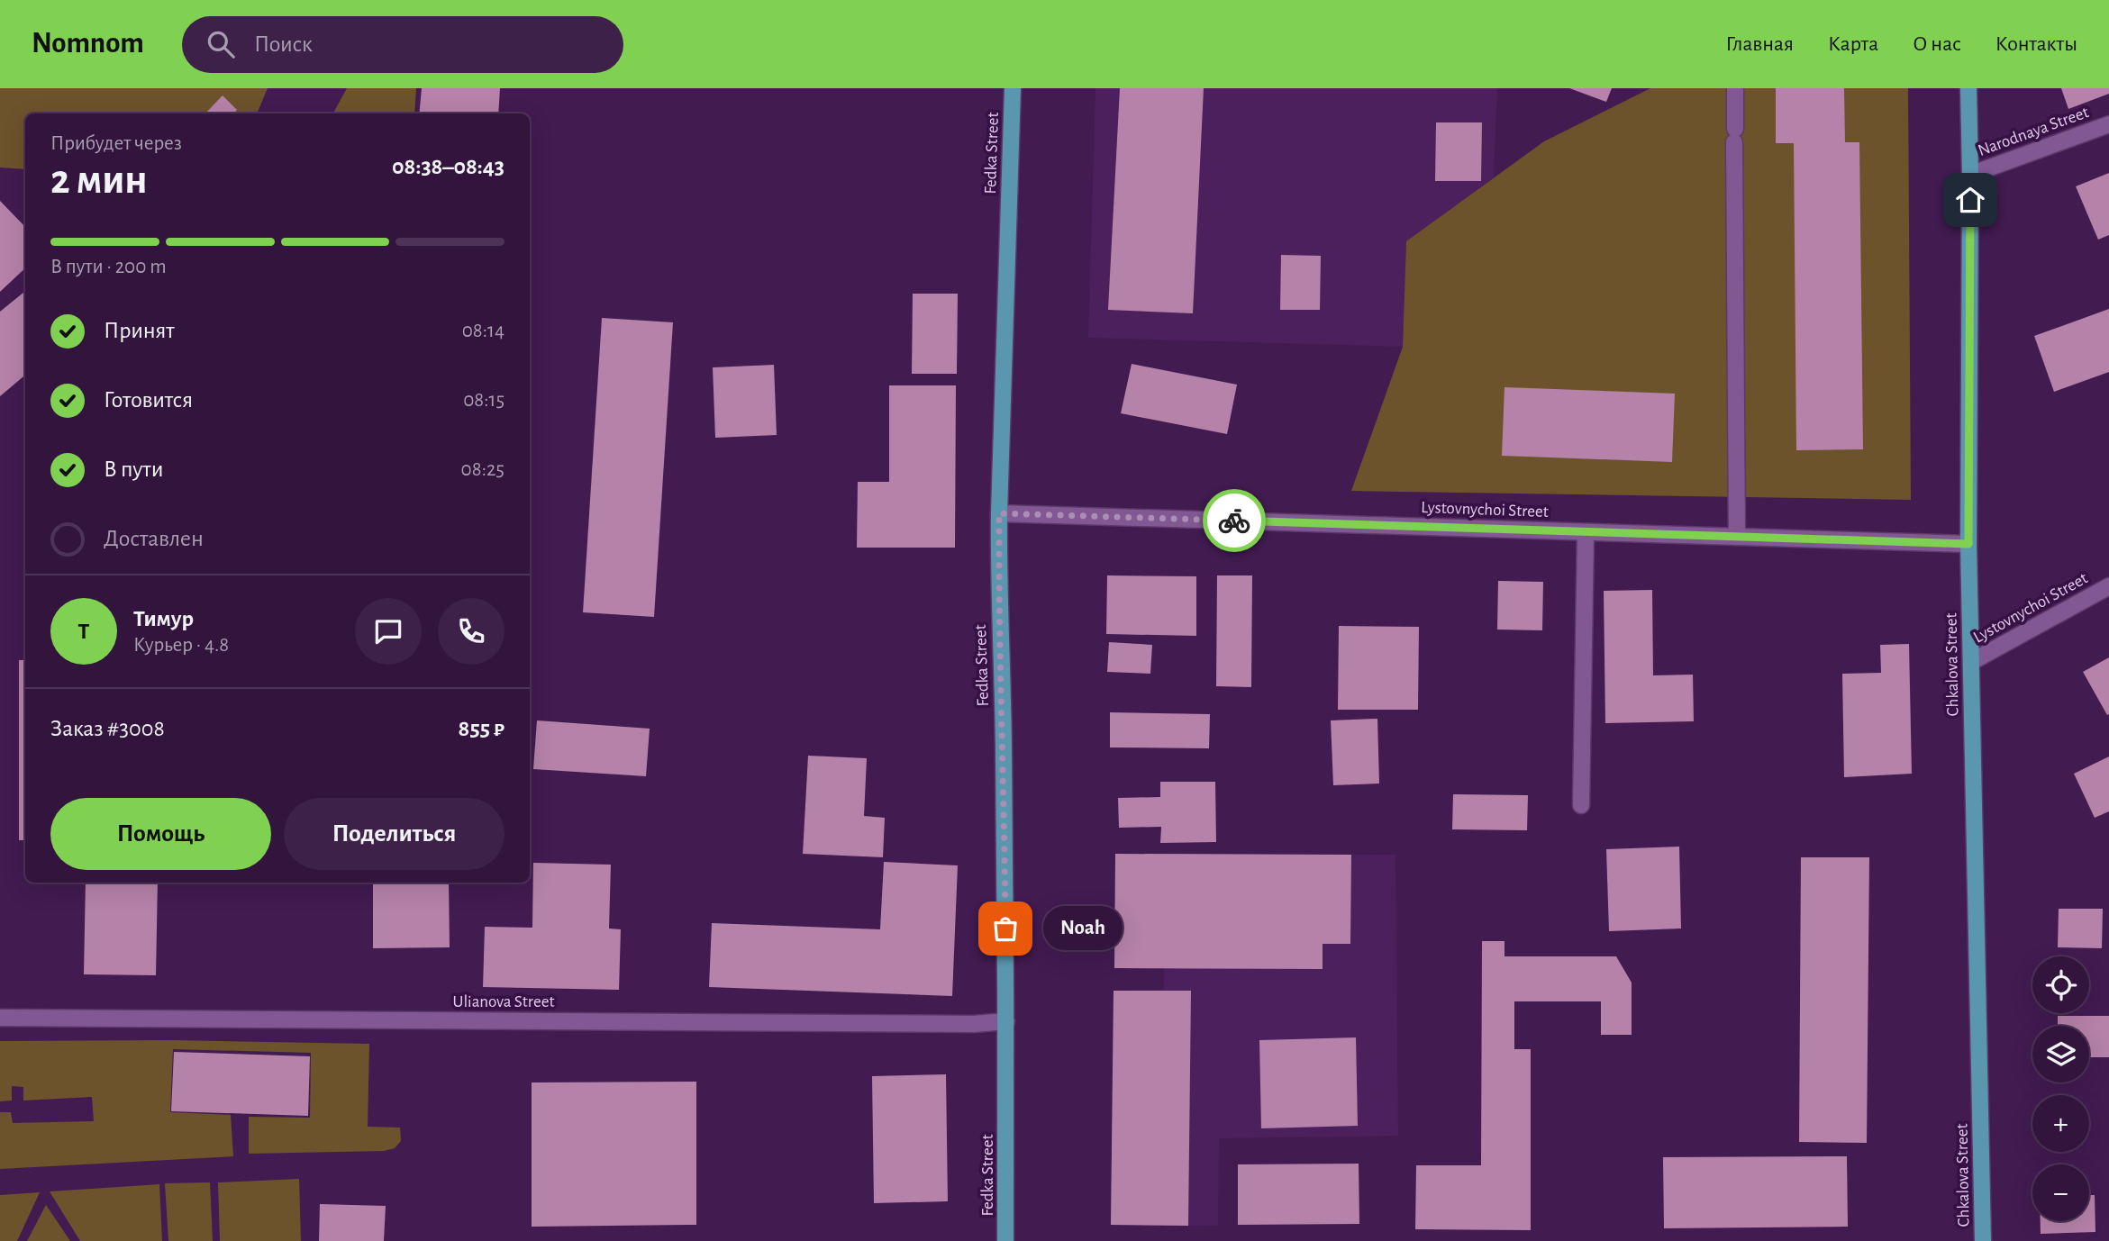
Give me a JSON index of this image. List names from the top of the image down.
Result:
{
  "streets": {
    "main road": ["Fedka Street", "Chkalova Street"],
    "street": ["Narodnaya Street", "Lystovnychoi Street", "Ulianova Street"]
  },
  "crossings": [
    ["Narodnaya Street", "Chkalova Street"],
    ["Fedka Street", "Lystovnychoi Street"],
    ["Fedka Street", "Ulianova Street"],
    ["Lystovnychoi Street", "Chkalova Street"]
  ],
  "places": ["Noah"],
  "page": {
    "header": "Nomnom",
    "search": "Поиск",
    "nav": [
      "Главная",
      "Карта",
      "О нас",
      "Контакты"
    ],
    "heading": ["2 мин", "Прибудет через", "08:38–08:43"],
    "panel": [
      "Тимур",
      "Курьер · 4.8",
      "Заказ #3008",
      "855 ₽"
    ],
    "bar": "В пути · 200 m",
    "list": [
      ["Принят", "08:14"],
      ["Готовится", "08:15"],
      ["В пути", "08:25"],
      "Доставлен"
    ],
    "round": "Т",
    "buttons": ["Помощь", "Поделиться"],
    "bubble": "Noah",
    "map_buttons": ["+", "−"]
  }
}
